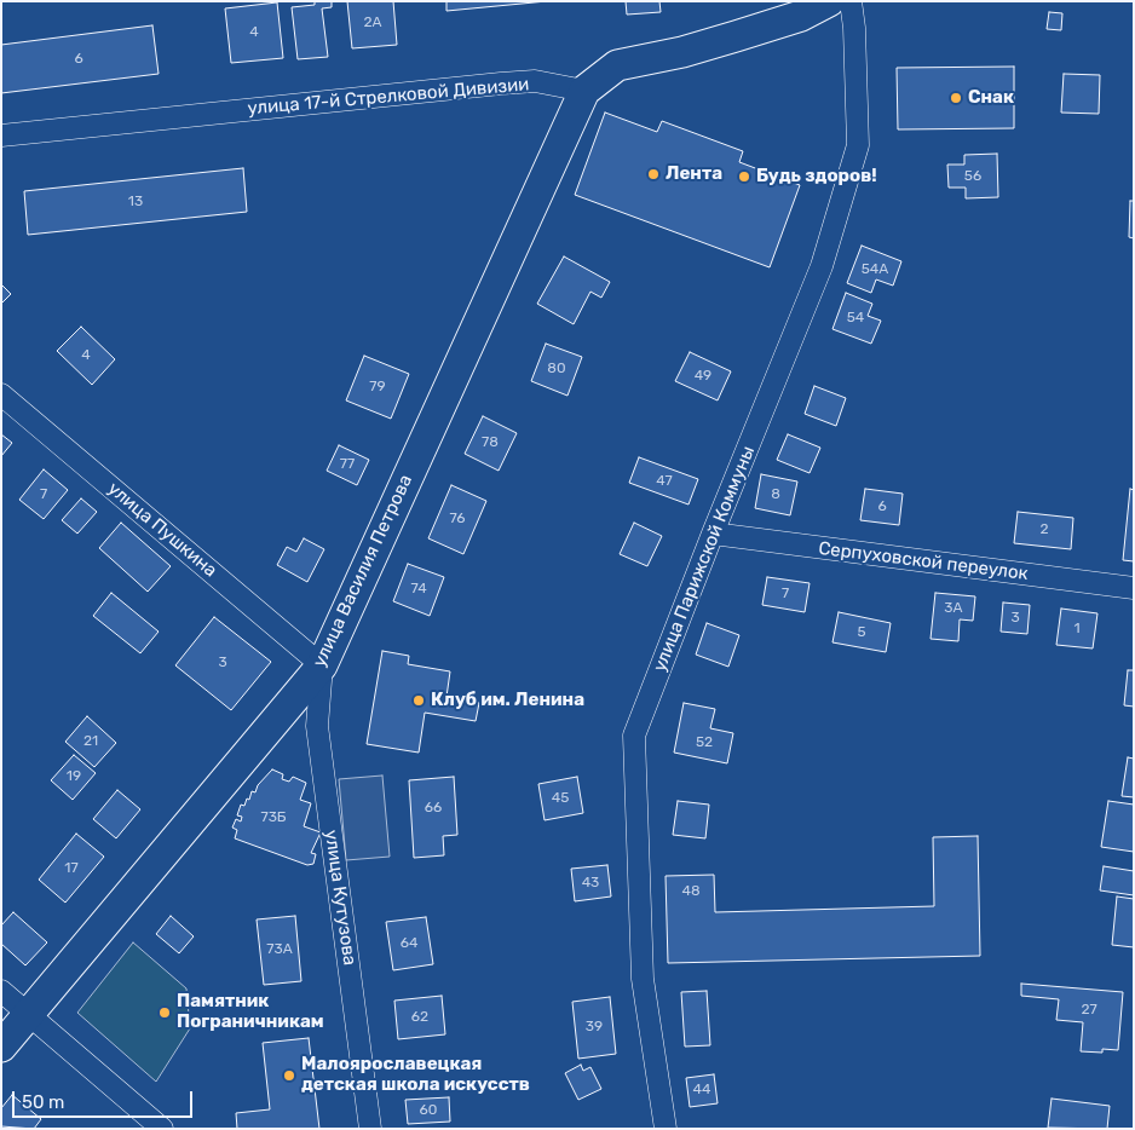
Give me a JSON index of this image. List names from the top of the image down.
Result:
{
  "streets": {
    "main road": ["улица Василия Петрова"],
    "street": [
      "улица 17-й Стрелковой Дивизии",
      "улица Пушкина",
      "улица Парижской Коммуны",
      "Серпуховской переулок",
      "улица Кутузова"
    ]
  },
  "crossings": [
    ["улица 17-й Стрелковой Дивизии", "улица Василия Петрова"],
    ["улица Пушкина", "улица Василия Петрова"],
    ["улица Пушкина", "улица Кутузова"],
    ["улица Парижской Коммуны", "Серпуховской переулок"],
    ["улица Василия Петрова", "улица Кутузова"]
  ],
  "places": [
    "Снак",
    "Лента",
    "Будь здоров!",
    "Клуб им. Ленина",
    "Памятник Пограничникам",
    "Малоярославецкая детская школа искусств"
  ],
  "house_numbers": [
    "2А",
    "4",
    "6",
    "56",
    "13",
    "54А",
    "54",
    "4",
    "80",
    "49",
    "79",
    "78",
    "77",
    "47",
    "7",
    "8",
    "6",
    "76",
    "2",
    "74",
    "7",
    "3А",
    "3",
    "1",
    "5",
    "3",
    "21",
    "52",
    "19",
    "45",
    "66",
    "73Б",
    "17",
    "43",
    "48",
    "64",
    "73А",
    "27",
    "62",
    "39",
    "44",
    "60"
  ],
  "scale_bar": "50 m"
}
